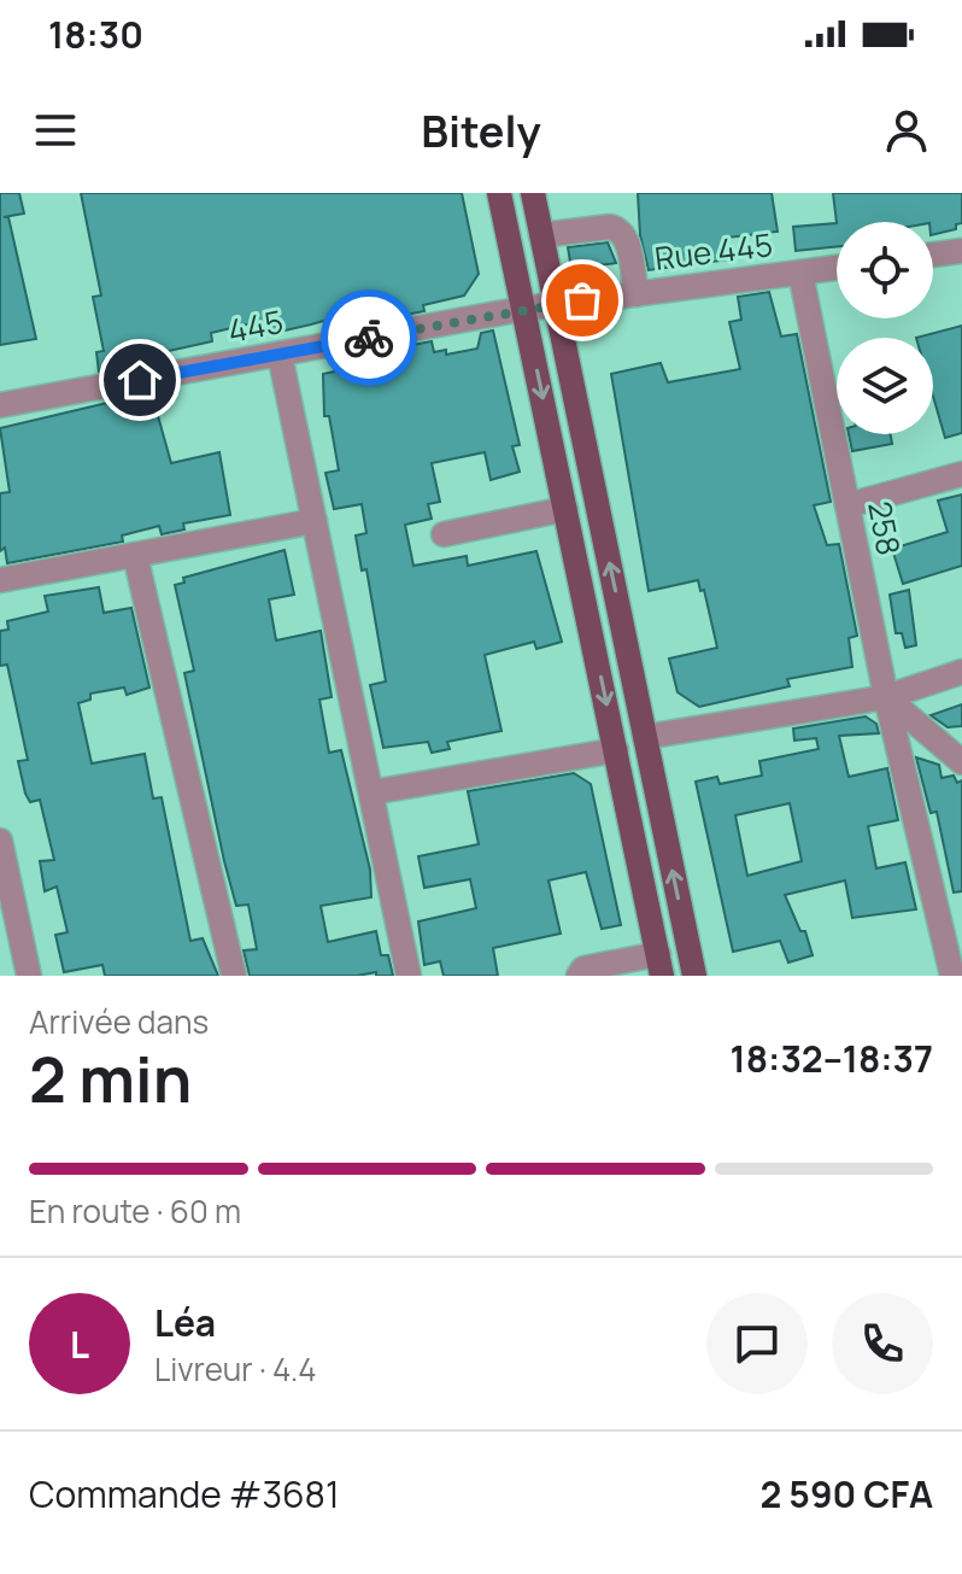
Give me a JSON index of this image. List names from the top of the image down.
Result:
{
  "streets": {
    "street": ["Rue 445", "445", "258"]
  },
  "crossings": [
    ["Rue 445", "445"],
    ["Rue 445", "258"]
  ],
  "page": {
    "status": "18:30",
    "header": "Bitely",
    "heading": ["2 min", "Arrivée dans", "18:32–18:37"],
    "panel": [
      "Léa",
      "Livreur · 4.4",
      "Commande #3681",
      "2 590 CFA"
    ],
    "bar": "En route · 60 m",
    "round": "L"
  }
}
